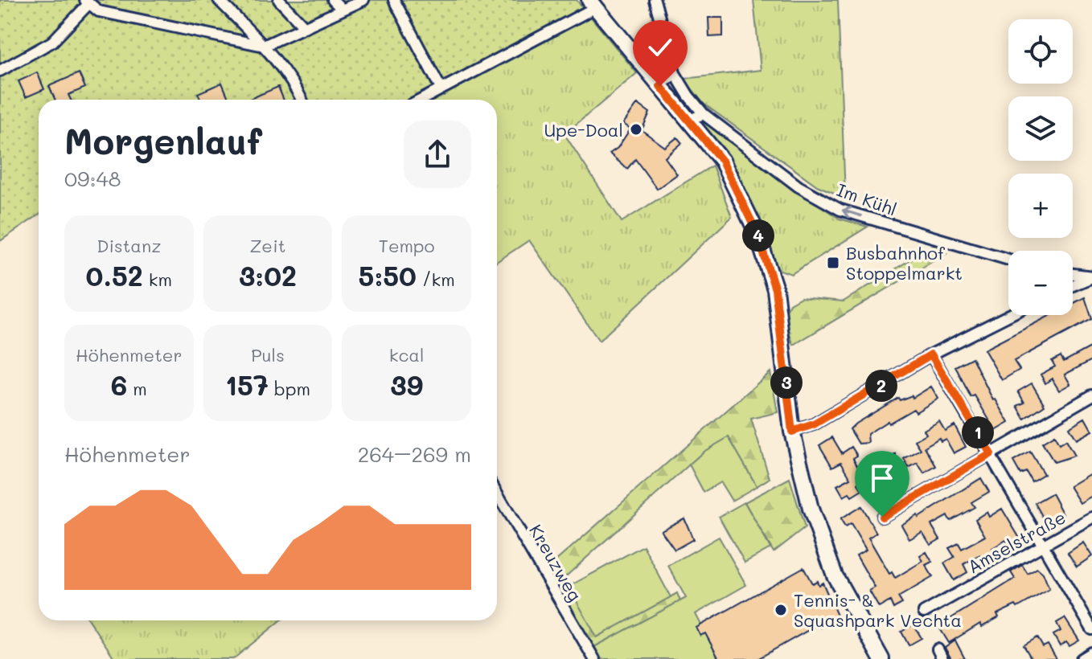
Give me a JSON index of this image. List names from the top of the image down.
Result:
{
  "streets": {
    "street": ["Im Kühl", "Amselstraße", "Kreuzweg"]
  },
  "one_way": ["Im Kühl"],
  "places": {
    "other": ["Upe-Doal", "Tennis- & Squashpark Vechta"],
    "transit": ["Busbahnhof Stoppelmarkt"]
  },
  "page": {
    "map_buttons": ["+", "−"],
    "heading": ["Morgenlauf", "09:48"],
    "stats": [
      ["Distanz", "0.52 km"],
      ["Zeit", "3:02"],
      ["Tempo", "5:50 /km"],
      ["Höhenmeter", "6 m"],
      ["Puls", "157 bpm"],
      ["kcal", "39"]
    ],
    "pins": [
      "4",
      "3",
      "2",
      "1"
    ],
    "chart": ["Höhenmeter", "264–269 m"]
  }
}
